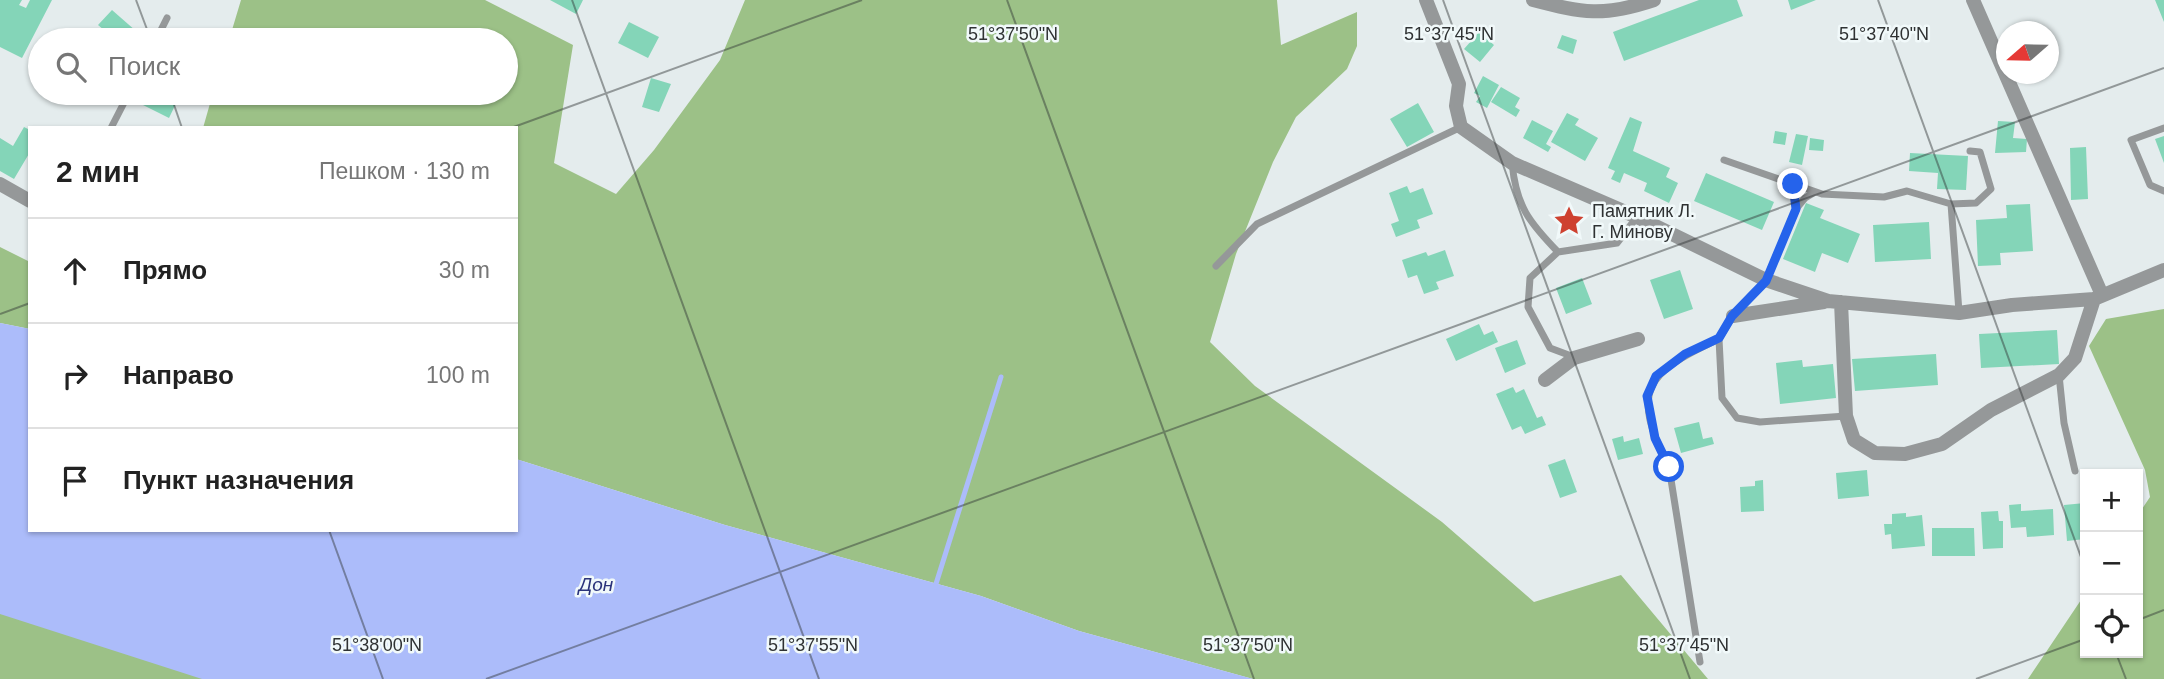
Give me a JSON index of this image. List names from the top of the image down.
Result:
{
  "water": ["Дон"],
  "places": {
    "place": ["Памятник Л. Г. Минову"]
  },
  "north": "left",
  "page": {
    "search": "Поиск",
    "heading": ["2 мин", "Пешком · 130 m"],
    "list": [
      ["Прямо", "30 m"],
      ["Направо", "100 m"],
      "Пункт назначения"
    ],
    "map_buttons": ["+", "−"]
  },
  "coordinates": [
    "51°37'50\"N",
    "51°37'45\"N",
    "51°37'40\"N",
    "51°38'00\"N",
    "51°37'55\"N"
  ]
}
